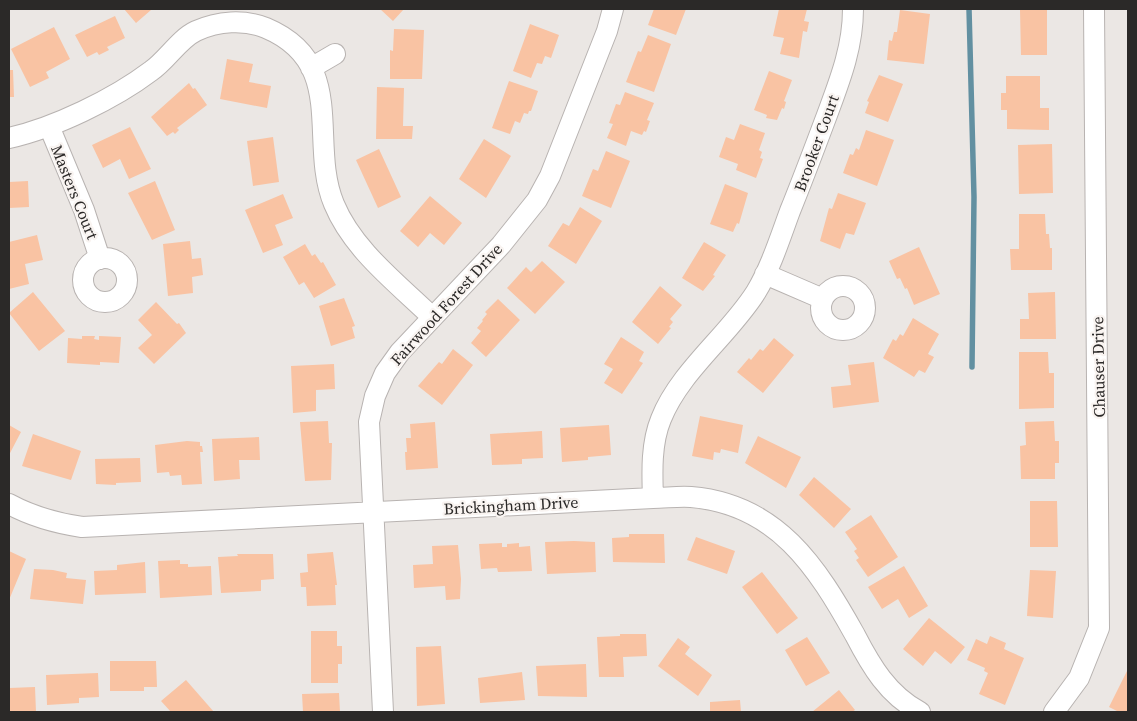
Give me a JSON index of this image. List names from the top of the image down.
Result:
{
  "streets": {
    "street": [
      "Brooker Court",
      "Masters Court",
      "Fairwood Forest Drive",
      "Chauser Drive",
      "Brickingham Drive"
    ]
  },
  "crossings": [
    ["Brooker Court", "Brickingham Drive"],
    ["Fairwood Forest Drive", "Brickingham Drive"]
  ]
}
